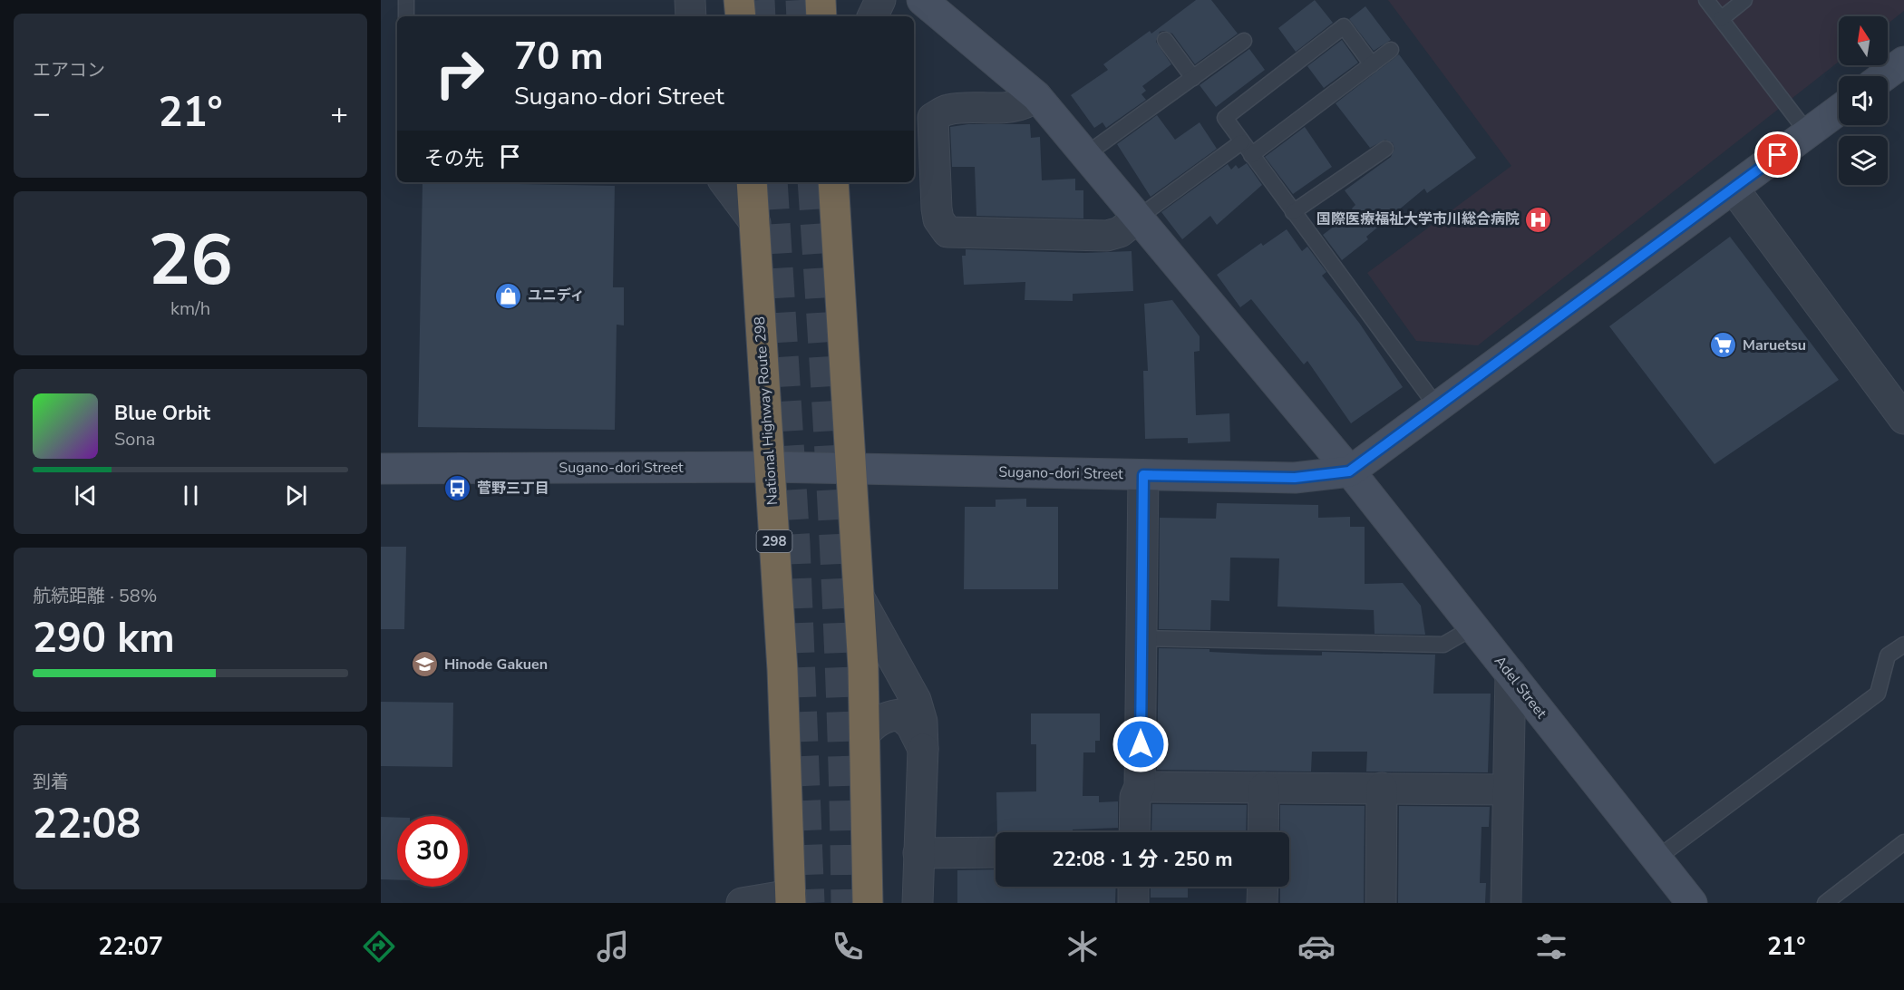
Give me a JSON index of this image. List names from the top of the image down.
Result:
{
  "streets": {
    "highway": ["National Highway Route 298", "298"],
    "street": ["Sugano-dori Street", "Adel Street"]
  },
  "crossings": [
    ["National Highway Route 298", "Sugano-dori Street"],
    ["Sugano-dori Street", "Adel Street"]
  ],
  "places": {
    "hospital": ["国際医療福祉大学市川総合病院"],
    "shop": ["ユニディ"],
    "supermarket": ["Maruetsu"],
    "bus stop": ["菅野三丁目"],
    "school or university": ["Hinode Gakuen"]
  },
  "north": "top",
  "page": {
    "tile": [
      "エアコン",
      ["26", "km/h"],
      ["航続距離 · 58%", "290 km"],
      ["到着", "22:08"]
    ],
    "turn": ["70 m", "Sugano-dori Street"],
    "heat": ["−", "21°", "+"],
    "then": "その先",
    "song": ["Blue Orbit", "Sona"],
    "limit": "30",
    "trip": "22:08 · 1 分 · 250 m",
    "tabs": ["22:07", "21°"]
  }
}
